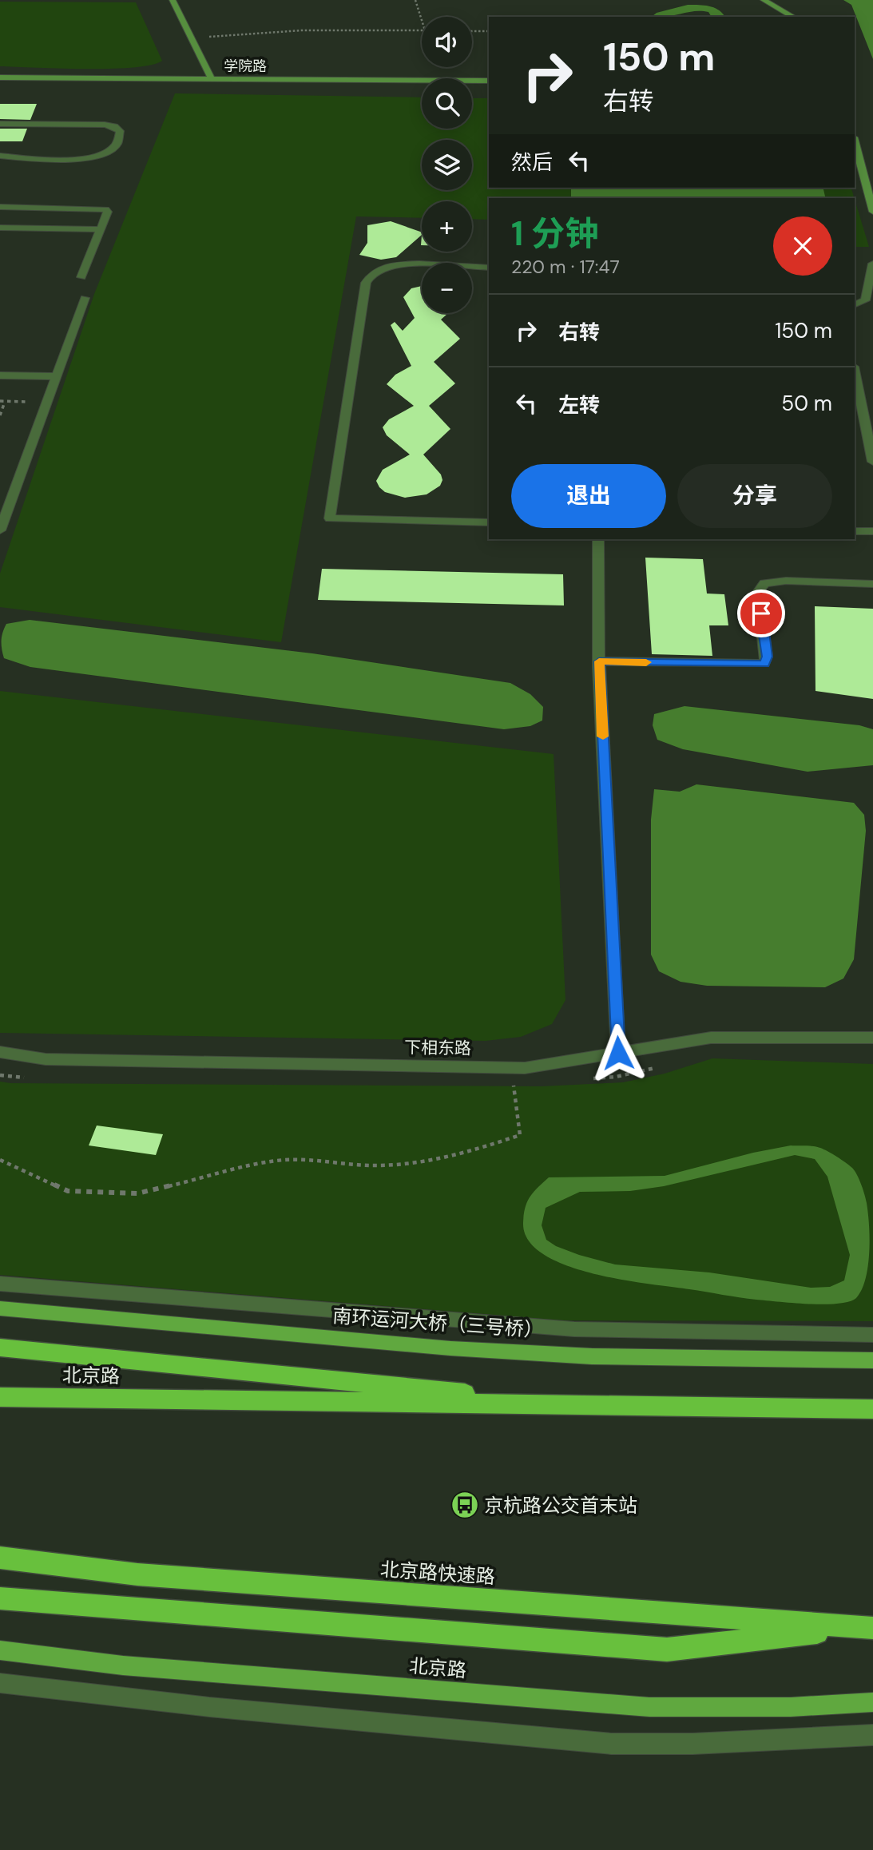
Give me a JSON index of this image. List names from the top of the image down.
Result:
{
  "streets": {
    "highway": ["北京路", "北京路快速路"],
    "main road": ["南环运河大桥（三号桥）"],
    "street": ["学院路", "下相东路"]
  },
  "places": {
    "bus stop": ["京杭路公交首末站"]
  },
  "page": {
    "map_buttons": ["+", "−"],
    "turn": ["150 m", "右转"],
    "then": "然后",
    "heading": ["1 分钟", "220 m · 17:47"],
    "list": [
      {
        "name": "右转",
        "value": "150 m"
      },
      {
        "name": "左转",
        "value": "50 m"
      }
    ],
    "buttons": ["退出", "分享"]
  }
}
